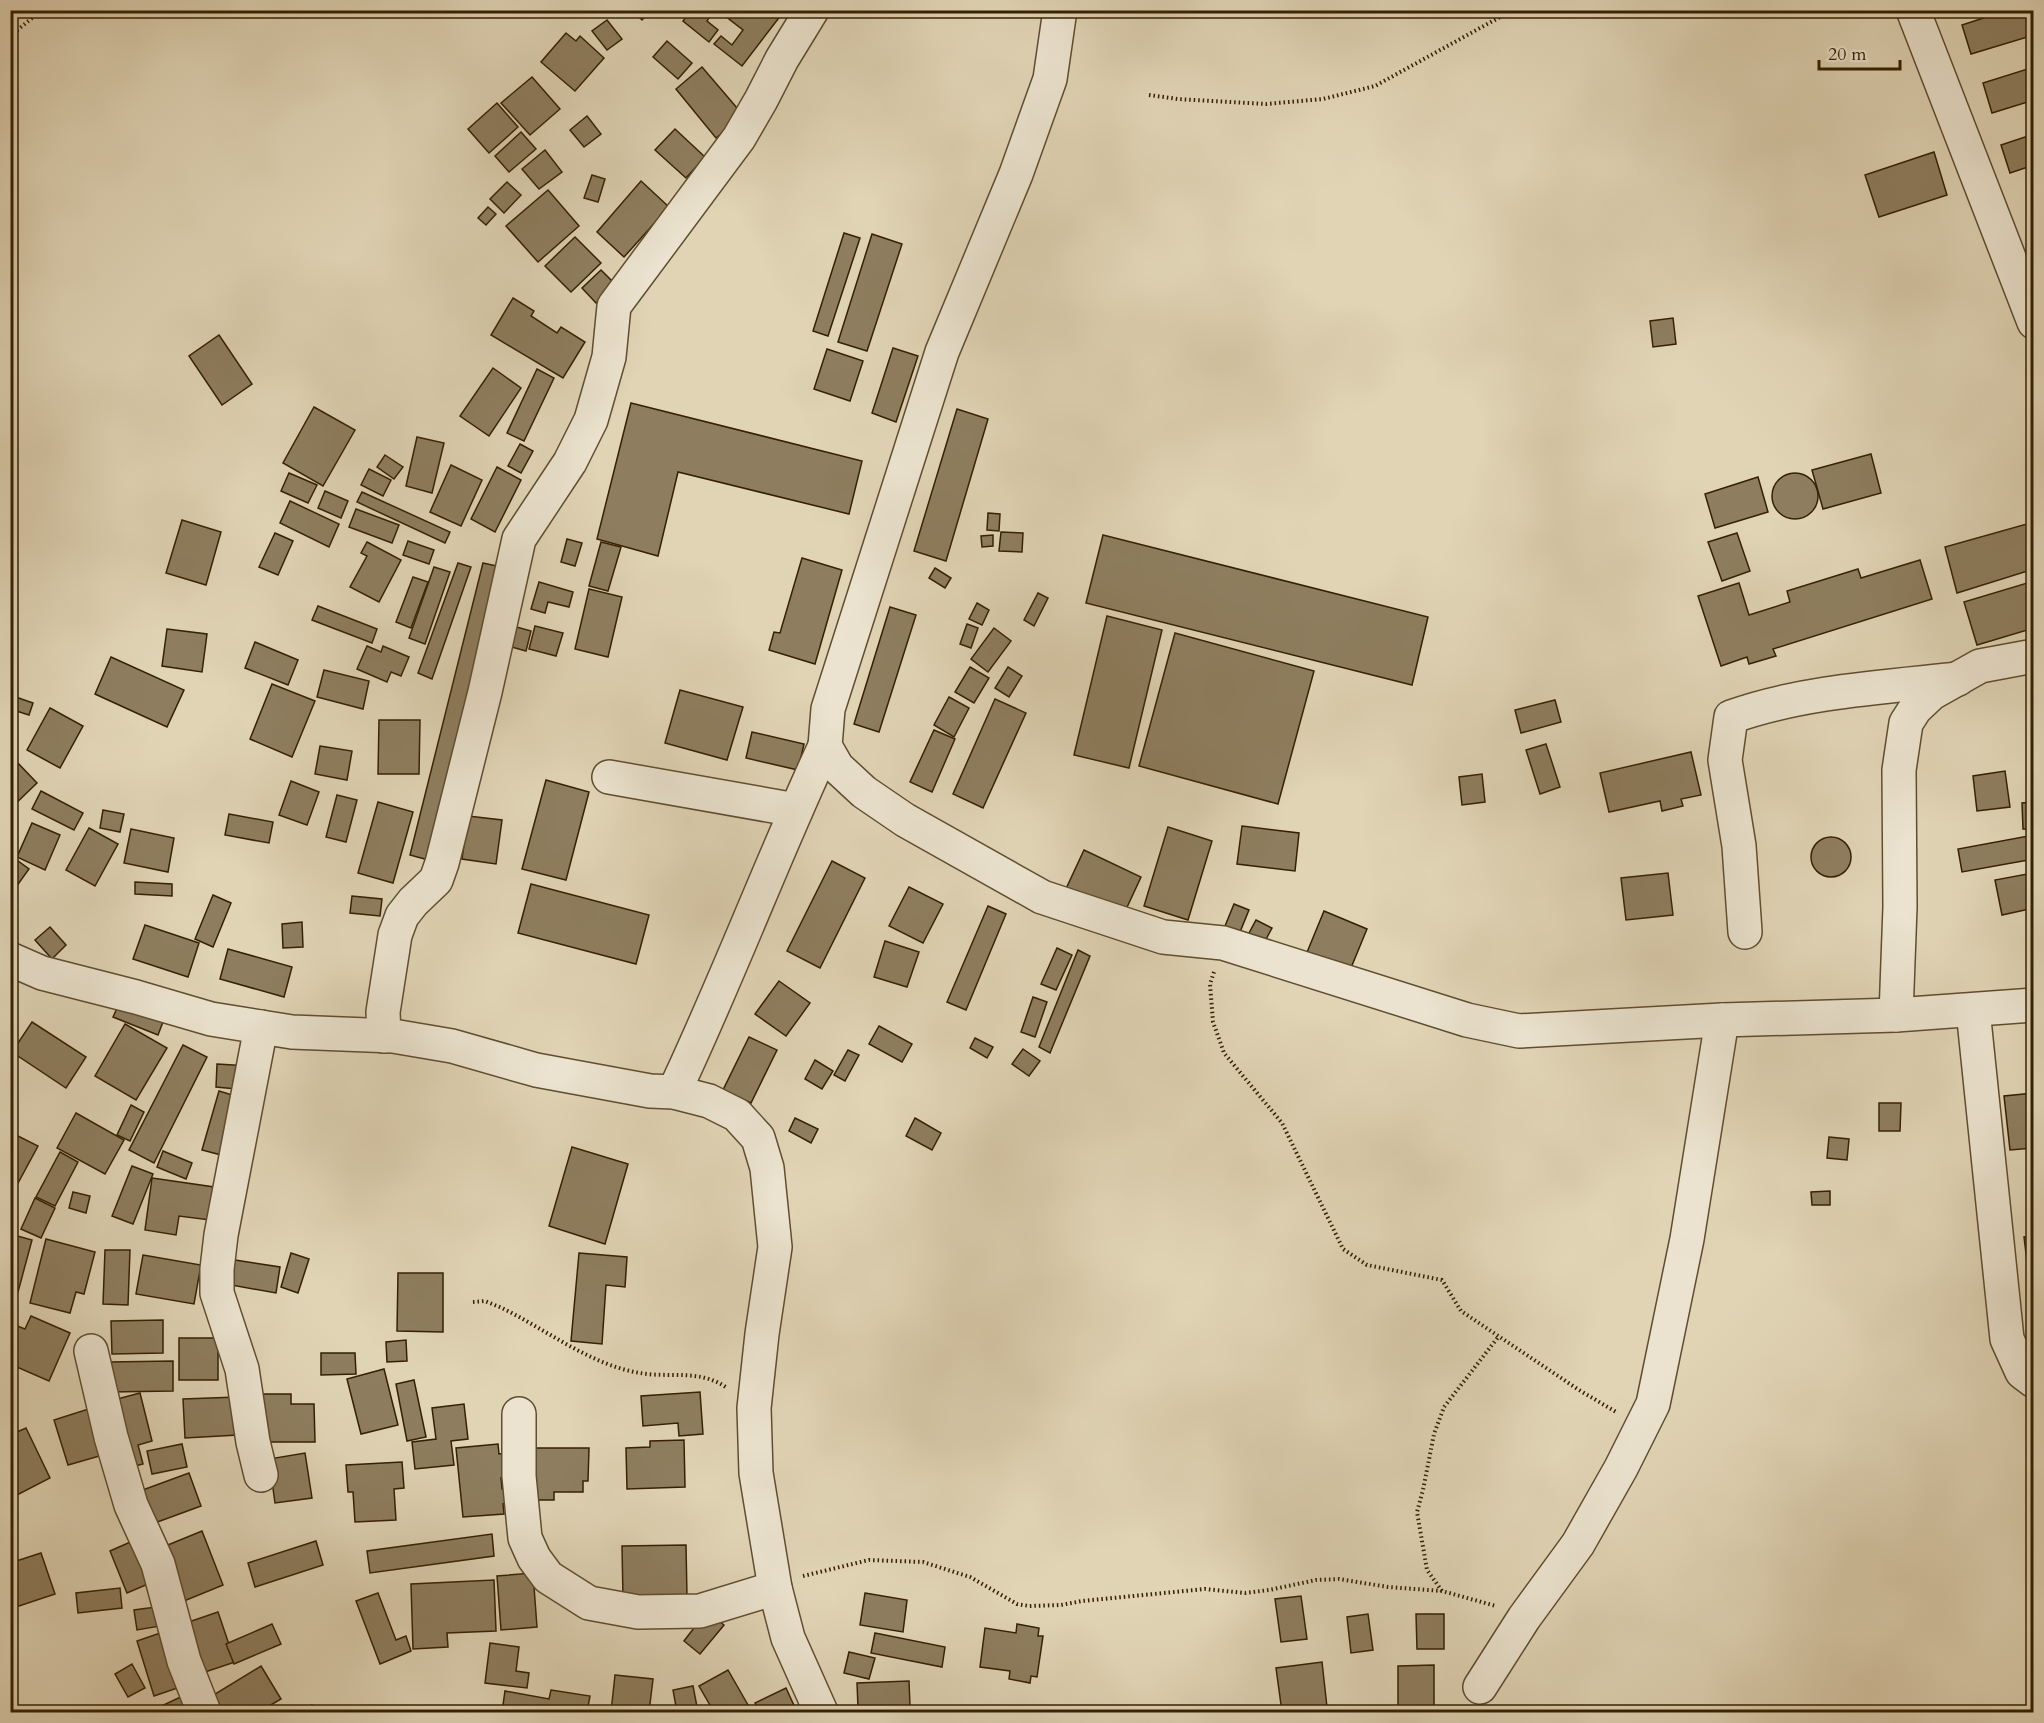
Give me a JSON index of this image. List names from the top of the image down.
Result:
{
  "scale_bar": "20 m"
}
